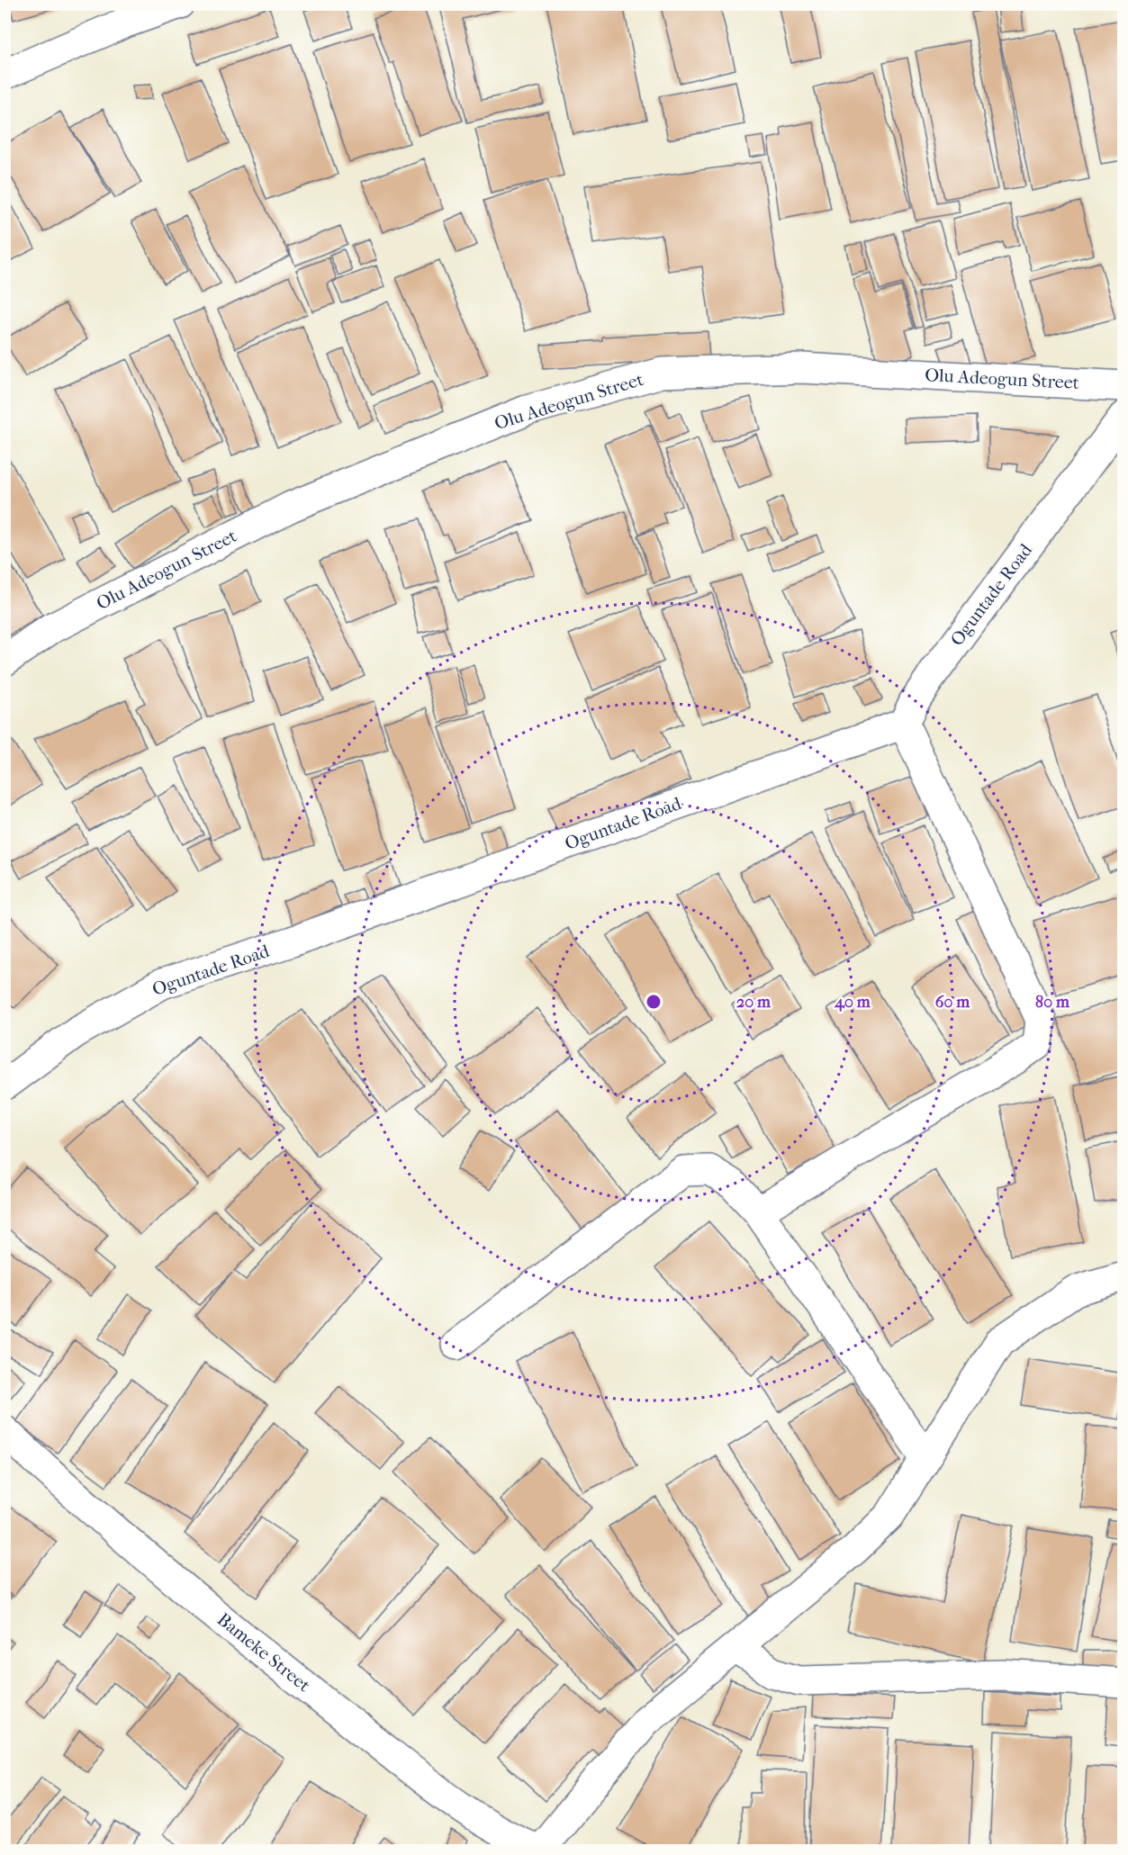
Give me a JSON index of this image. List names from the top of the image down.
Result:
{
  "streets": {
    "street": ["Olu Adeogun Street", "Oguntade Road", "Bameke Street"]
  },
  "rings": [
    "20 m",
    "40 m",
    "60 m",
    "80 m"
  ]
}
